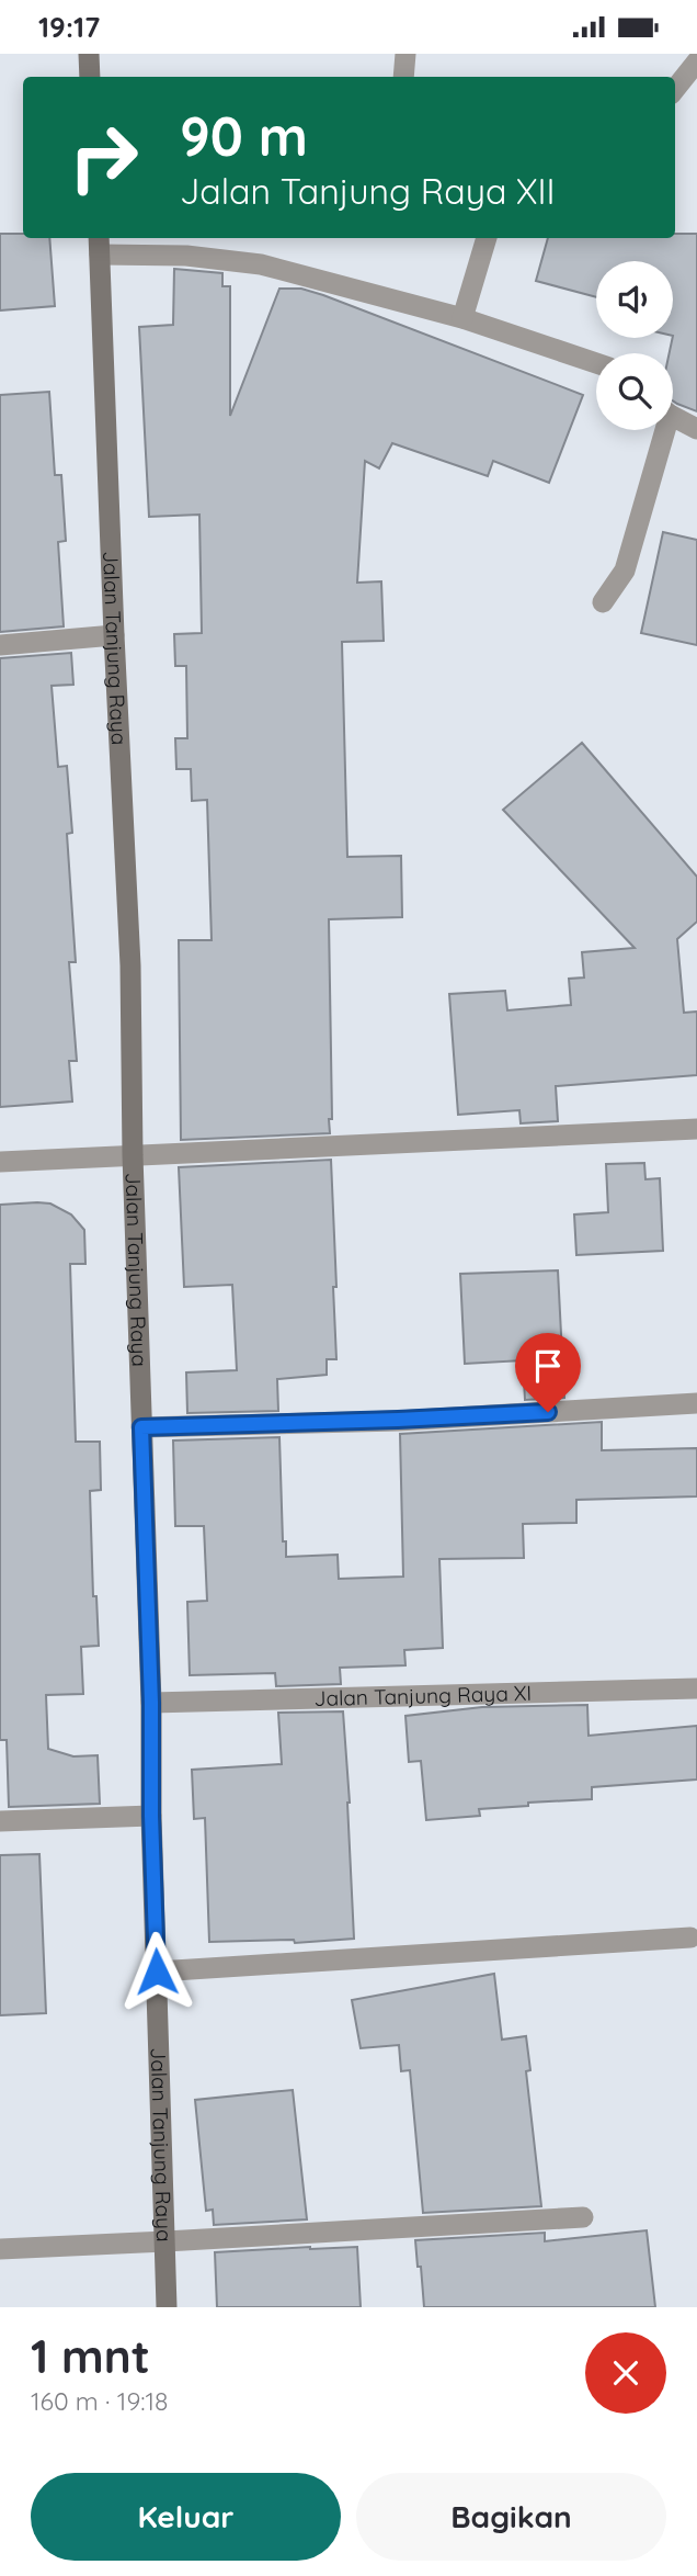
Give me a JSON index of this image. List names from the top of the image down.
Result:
{
  "streets": {
    "main road": ["Jalan Tanjung Raya"],
    "street": ["Jalan Tanjung Raya XI"]
  },
  "crossings": [
    ["Jalan Tanjung Raya", "Jalan Tanjung Raya XI"]
  ],
  "page": {
    "status": "19:17",
    "turn": ["90 m", "Jalan Tanjung Raya XII"],
    "heading": ["1 mnt", "160 m · 19:18"],
    "buttons": ["Keluar", "Bagikan"]
  }
}
